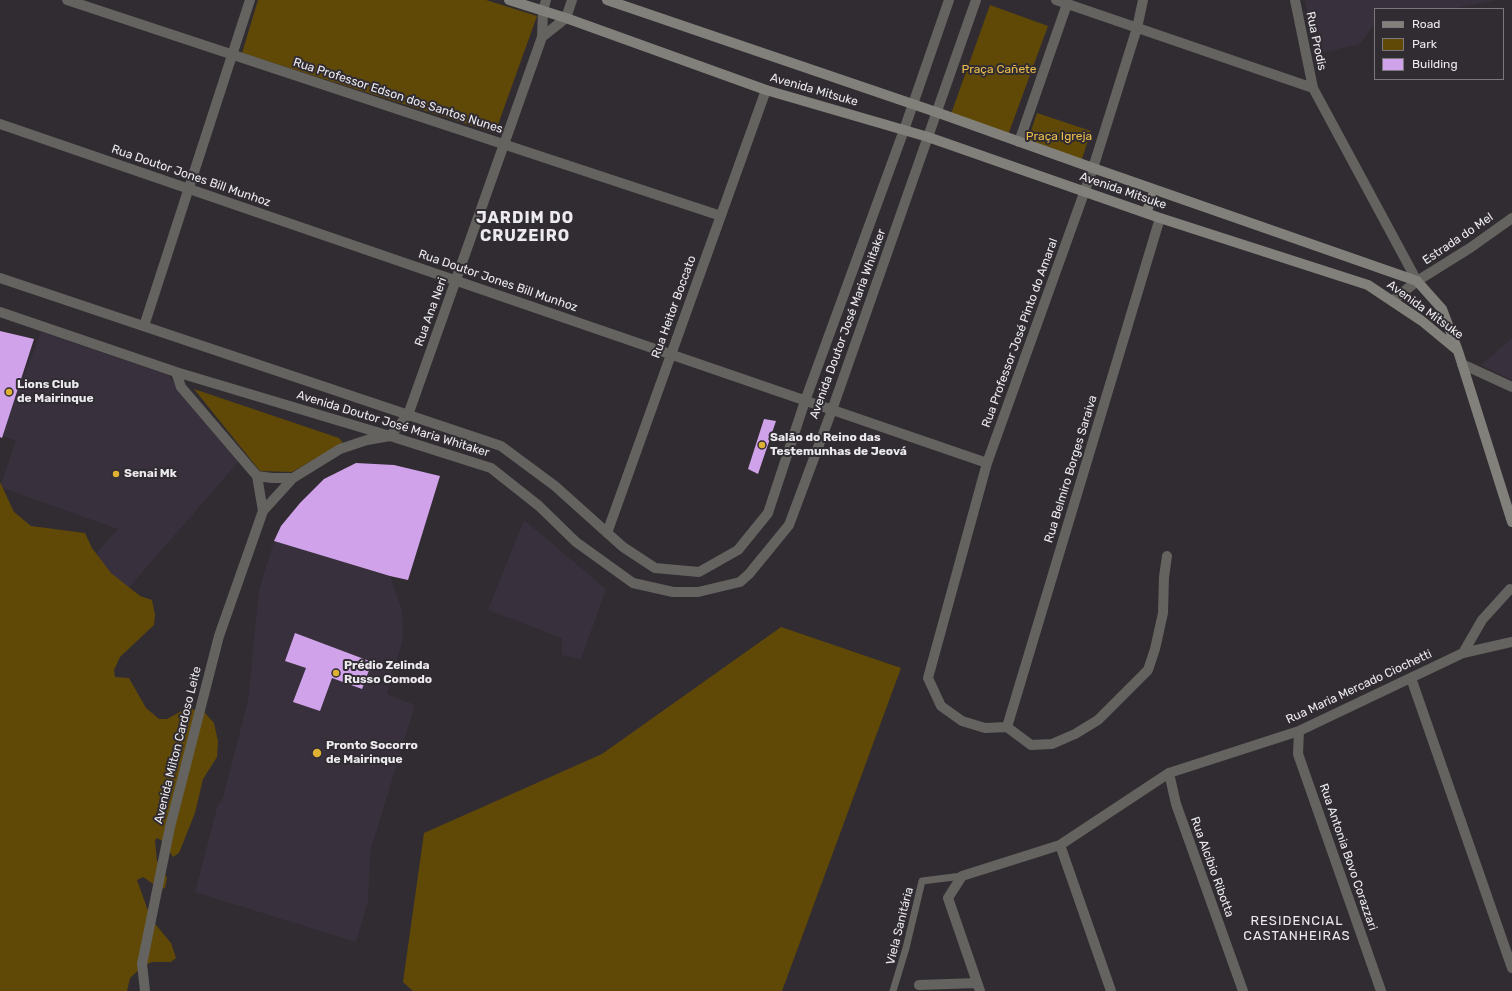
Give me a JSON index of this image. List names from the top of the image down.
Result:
{
  "streets": {
    "main road": ["Avenida Mitsuke"],
    "street": [
      "Rua Prodis",
      "Rua Professor Edson dos Santos Nunes",
      "Rua Doutor Jones Bill Munhoz",
      "Estrada do Mel",
      "Rua Heitor Boccato",
      "Rua Ana Neri",
      "Avenida Doutor José Maria Whitaker",
      "Rua Professor José Pinto do Amaral",
      "Rua Belmiro Borges Saraiva",
      "Rua Maria Mercado Ciochetti",
      "Avenida Milton Cardoso Leite",
      "Rua Antonia Bovo Corazzari",
      "Rua Alcíbio Ribotta"
    ],
    "lane": ["Viela Sanitária"]
  },
  "crossings": [
    ["Rua Prodis", "Avenida Mitsuke"],
    ["Rua Prodis", "Estrada do Mel"],
    ["Avenida Mitsuke", "Estrada do Mel"],
    ["Avenida Mitsuke", "Rua Heitor Boccato"],
    ["Avenida Mitsuke", "Rua Ana Neri"],
    ["Avenida Mitsuke", "Avenida Doutor José Maria Whitaker"],
    ["Avenida Mitsuke", "Rua Professor José Pinto do Amaral"],
    ["Avenida Mitsuke", "Rua Belmiro Borges Saraiva"],
    ["Rua Professor Edson dos Santos Nunes", "Rua Heitor Boccato"],
    ["Rua Professor Edson dos Santos Nunes", "Rua Ana Neri"],
    ["Rua Doutor Jones Bill Munhoz", "Rua Heitor Boccato"],
    ["Rua Doutor Jones Bill Munhoz", "Rua Ana Neri"],
    ["Rua Doutor Jones Bill Munhoz", "Avenida Doutor José Maria Whitaker"],
    ["Rua Doutor Jones Bill Munhoz", "Rua Professor José Pinto do Amaral"],
    ["Rua Heitor Boccato", "Avenida Doutor José Maria Whitaker"],
    ["Rua Ana Neri", "Avenida Doutor José Maria Whitaker"],
    ["Avenida Doutor José Maria Whitaker", "Avenida Milton Cardoso Leite"],
    ["Rua Professor José Pinto do Amaral", "Rua Belmiro Borges Saraiva"],
    ["Rua Maria Mercado Ciochetti", "Rua Antonia Bovo Corazzari"],
    ["Rua Maria Mercado Ciochetti", "Rua Alcíbio Ribotta"],
    ["Rua Maria Mercado Ciochetti", "Viela Sanitária"]
  ],
  "districts": ["JARDIM DO CRUZEIRO", "RESIDENCIAL CASTANHEIRAS"],
  "parks": ["Praça Cañete", "Praça Igreja"],
  "places": [
    "Lions Club de Mairinque",
    "Salão do Reino das Testemunhas de Jeová",
    "Senai Mk",
    "Prédio Zelinda Russo Comodo",
    "Pronto Socorro de Mairinque"
  ],
  "legend": ["Road", "Park", "Building"]
}
